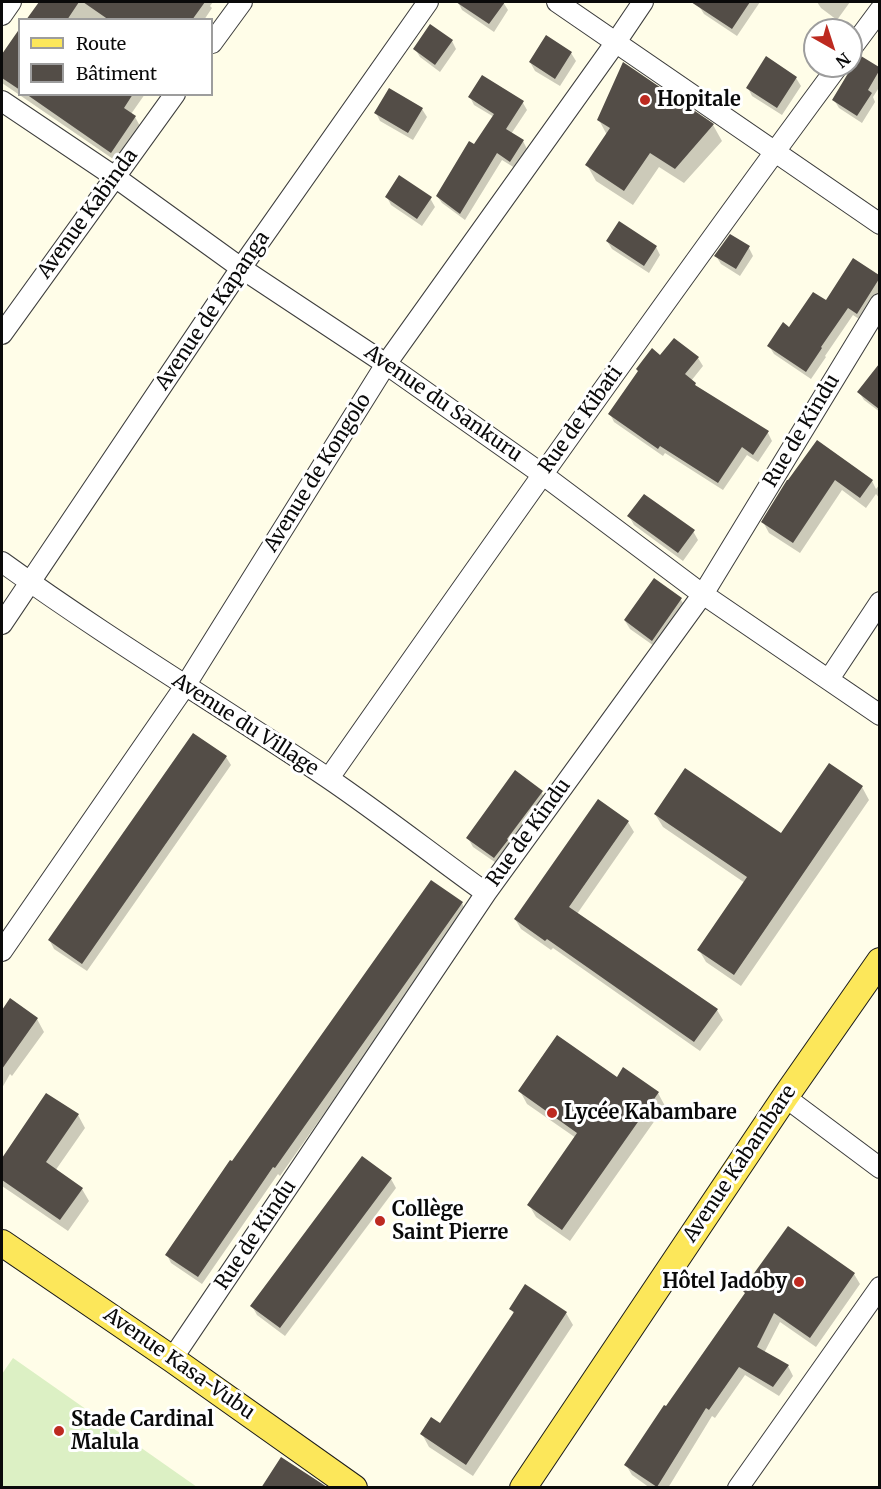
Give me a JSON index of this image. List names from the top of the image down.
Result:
{
  "streets": {
    "main road": ["Avenue Kabambare", "Avenue Kasa-Vubu"],
    "street": [
      "Avenue Kabinda",
      "Avenue de Kapanga",
      "Avenue du Sankuru",
      "Rue de Kibati",
      "Rue de Kindu",
      "Avenue de Kongolo",
      "Avenue du Village"
    ]
  },
  "crossings": [
    ["Avenue Kabinda", "Avenue du Sankuru"],
    ["Avenue de Kapanga", "Avenue du Sankuru"],
    ["Avenue de Kapanga", "Avenue du Village"],
    ["Avenue du Sankuru", "Rue de Kibati"],
    ["Avenue du Sankuru", "Rue de Kindu"],
    ["Avenue du Sankuru", "Avenue de Kongolo"],
    ["Rue de Kibati", "Avenue du Village"],
    ["Rue de Kindu", "Avenue du Village"],
    ["Rue de Kindu", "Avenue Kasa-Vubu"],
    ["Avenue de Kongolo", "Avenue du Village"]
  ],
  "places": [
    "Hopitale",
    "Lycée Kabambare",
    "Collège Saint Pierre",
    "Hôtel Jadoby",
    "Stade Cardinal Malula"
  ],
  "legend": ["Route", "Bâtiment"],
  "north": "bottom right"
}
